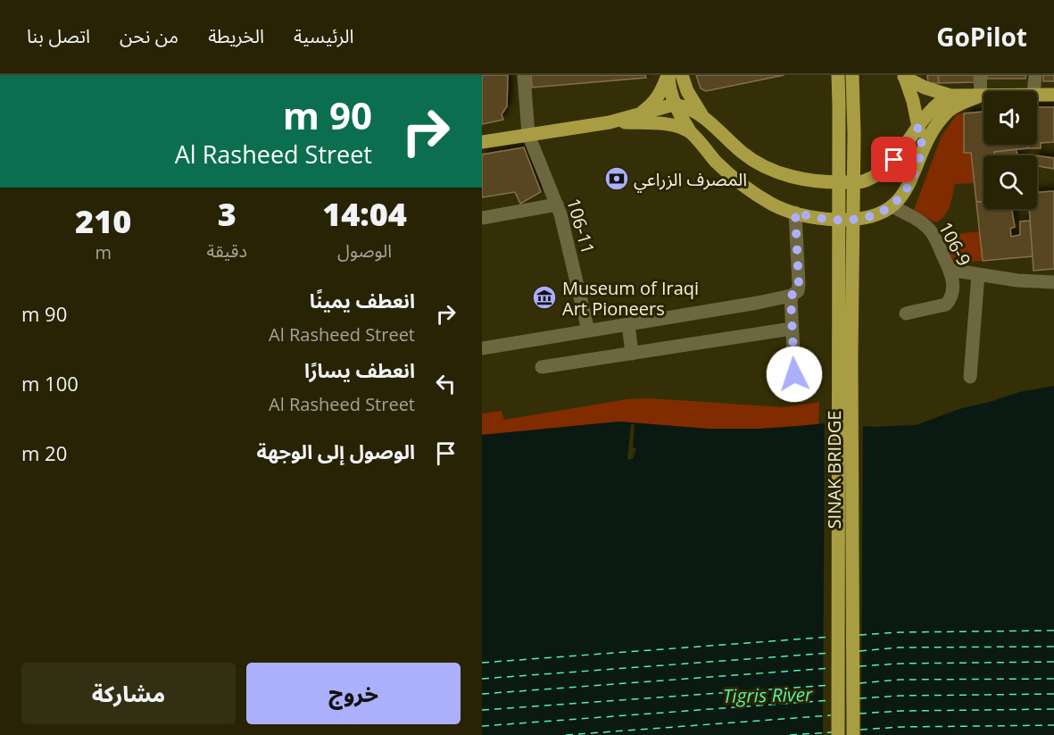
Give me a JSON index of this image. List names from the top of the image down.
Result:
{
  "streets": {
    "main road": ["SINAK BRIDGE"],
    "street": ["106-11", "106-9"]
  },
  "water": ["Tigris River"],
  "places": {
    "bank": ["المصرف الزراعي"],
    "museum": ["Museum of Iraqi Art Pioneers"]
  },
  "page": {
    "header": "GoPilot",
    "nav": [
      "الرئيسية",
      "الخريطة",
      "من نحن",
      "اتصل بنا"
    ],
    "turn": ["90 m", "Al Rasheed Street"],
    "eta": [
      "14:04",
      "الوصول",
      "3",
      "دقيقة",
      "210",
      "m"
    ],
    "list": [
      {
        "name": "انعطف يمينًا",
        "note": "Al Rasheed Street",
        "value": "90 m"
      },
      {
        "name": "انعطف يسارًا",
        "note": "Al Rasheed Street",
        "value": "100 m"
      },
      {
        "name": "الوصول إلى الوجهة",
        "value": "20 m"
      }
    ],
    "buttons": ["خروج", "مشاركة"]
  }
}
